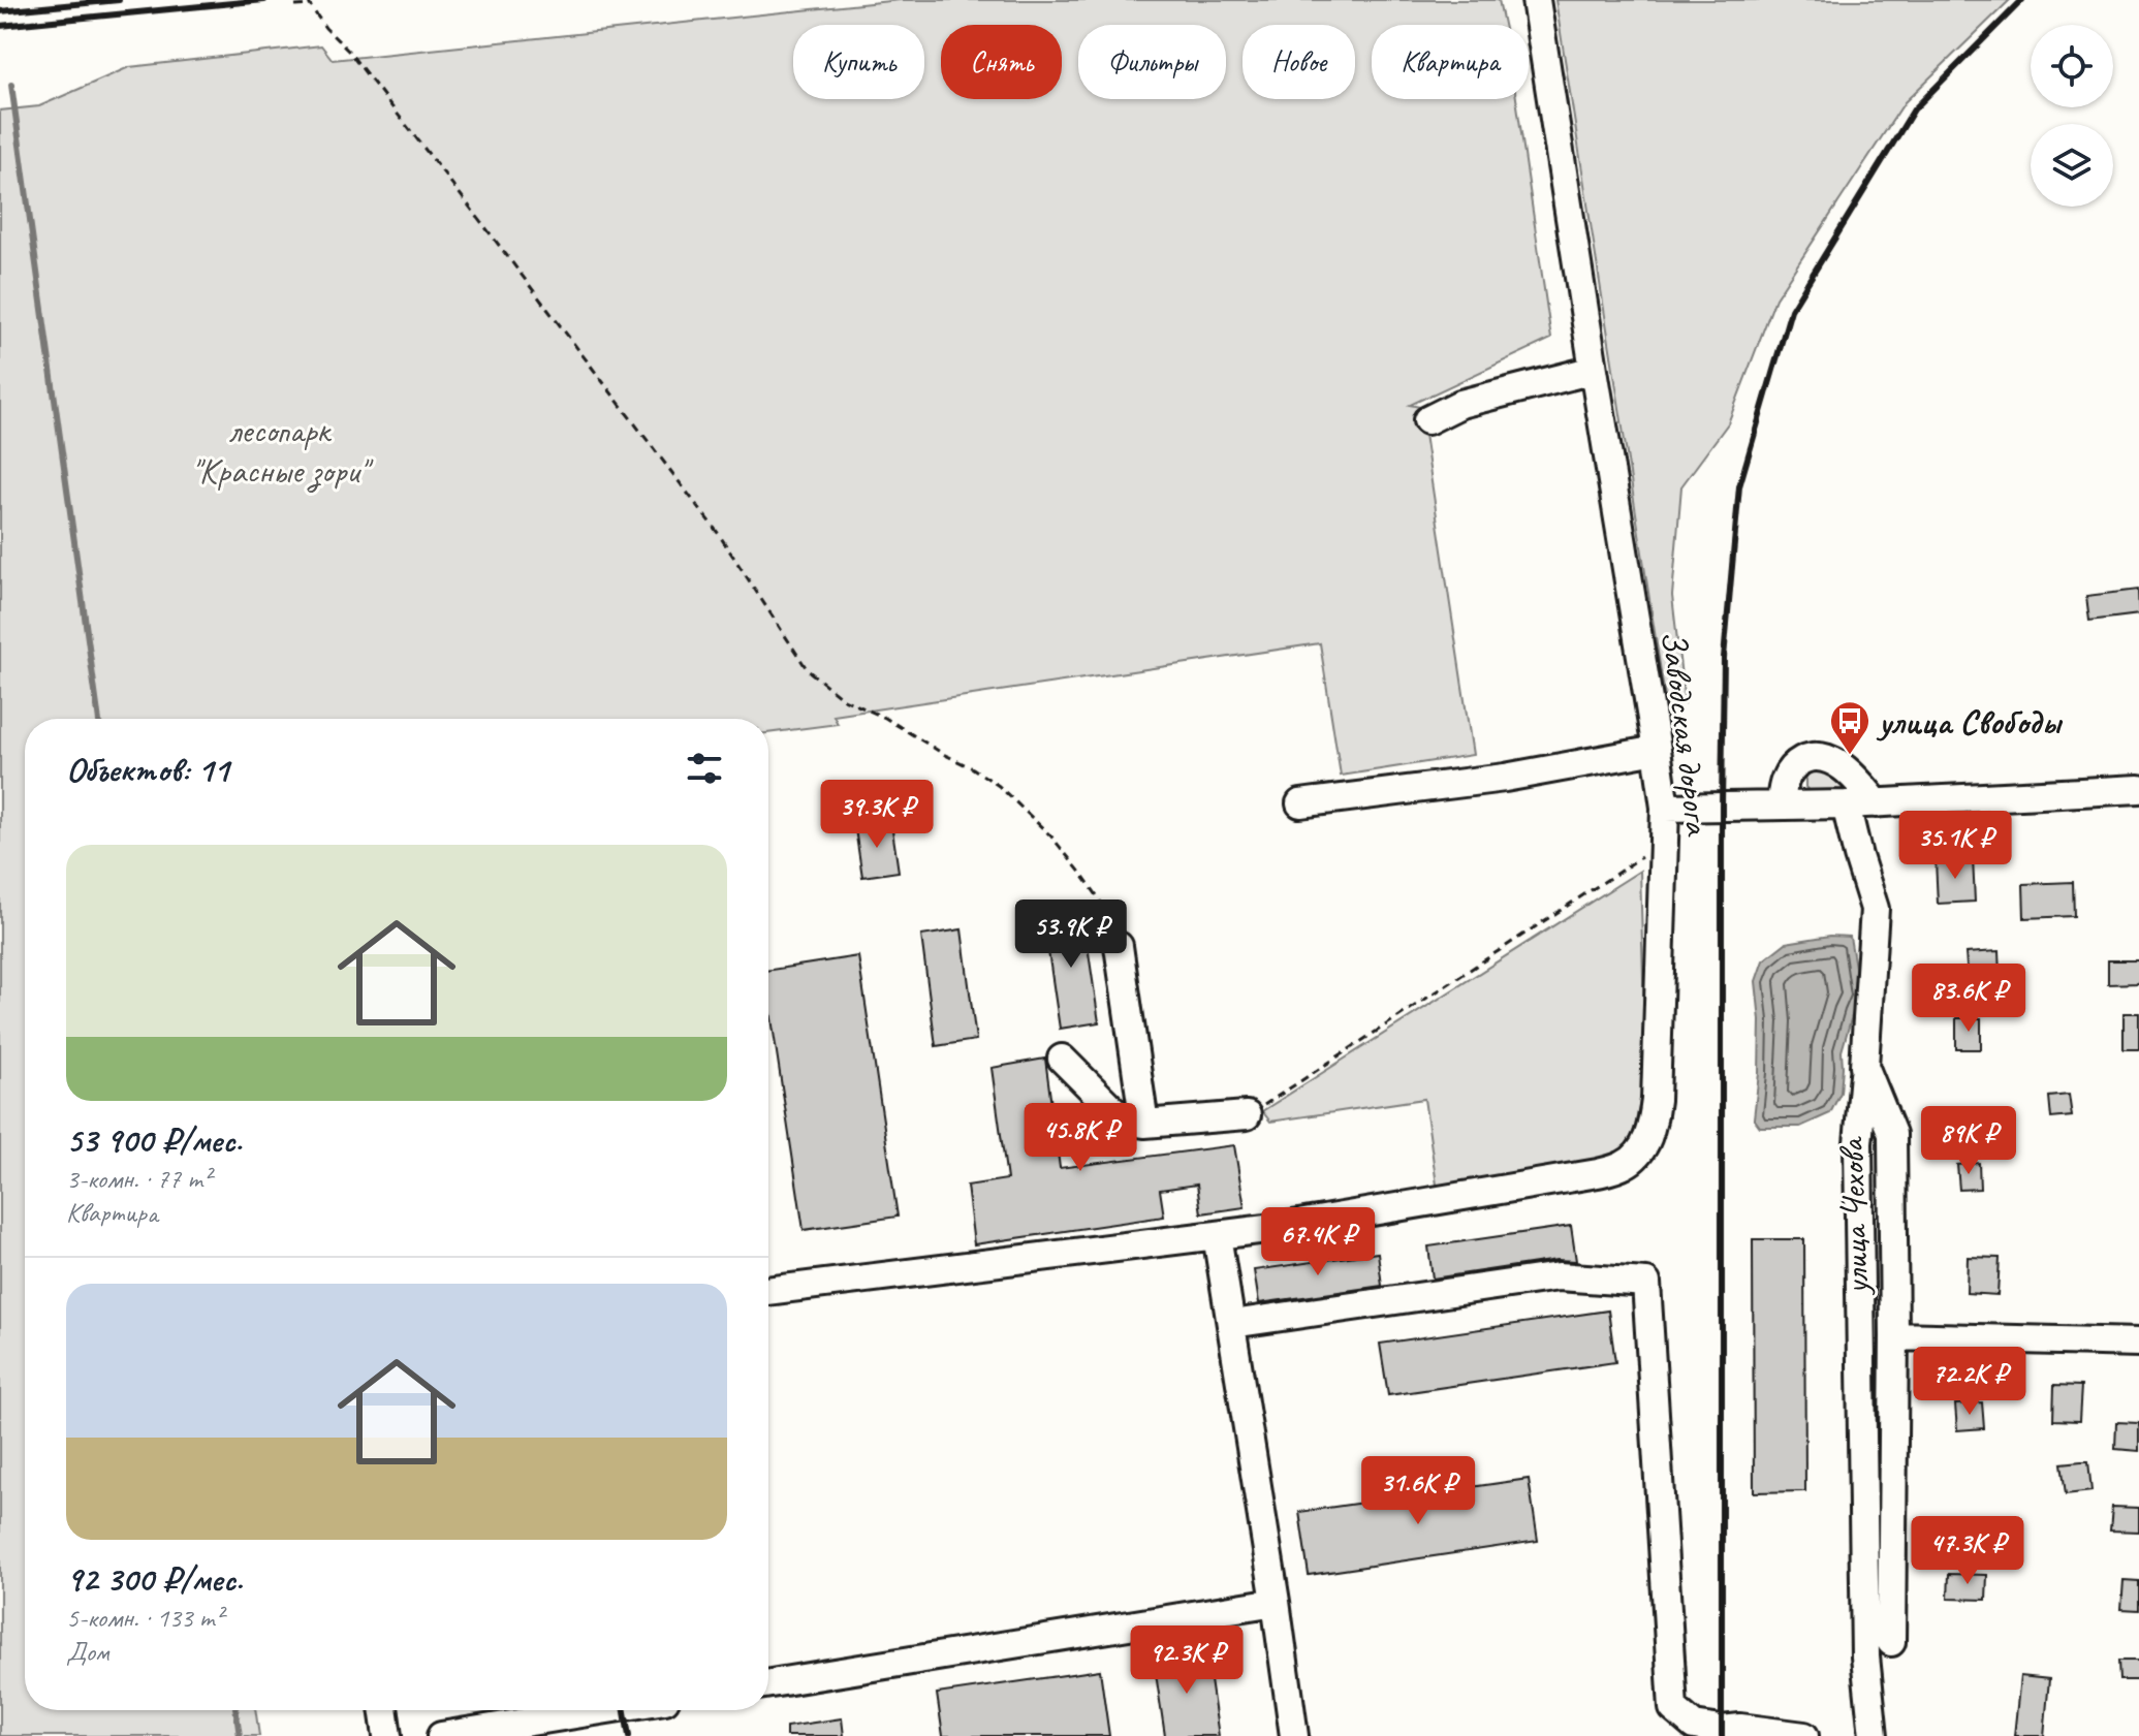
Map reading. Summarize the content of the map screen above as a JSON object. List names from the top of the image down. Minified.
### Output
{"streets":{"street":["Заводская дорога","улица Чехова"]},"parks":["лесопарк \"Красные зори\""],"places":{"bus stop":["улица Свободы"]},"page":{"chip":["Купить","Снять","Фильтры","Новое","Квартира"],"heading":"Объектов: 11","price":["39.3K ₽","35.1K ₽","53.9K ₽","83.6K ₽","45.8K ₽","89K ₽","67.4K ₽","72.2K ₽","31.6K ₽","47.3K ₽","92.3K ₽"],"list":[{"name":"53 900 ₽/мес.","note":"3-комн. · 77 m² · Квартира"},{"name":"92 300 ₽/мес.","note":"5-комн. · 133 m² · Дом"}]}}
